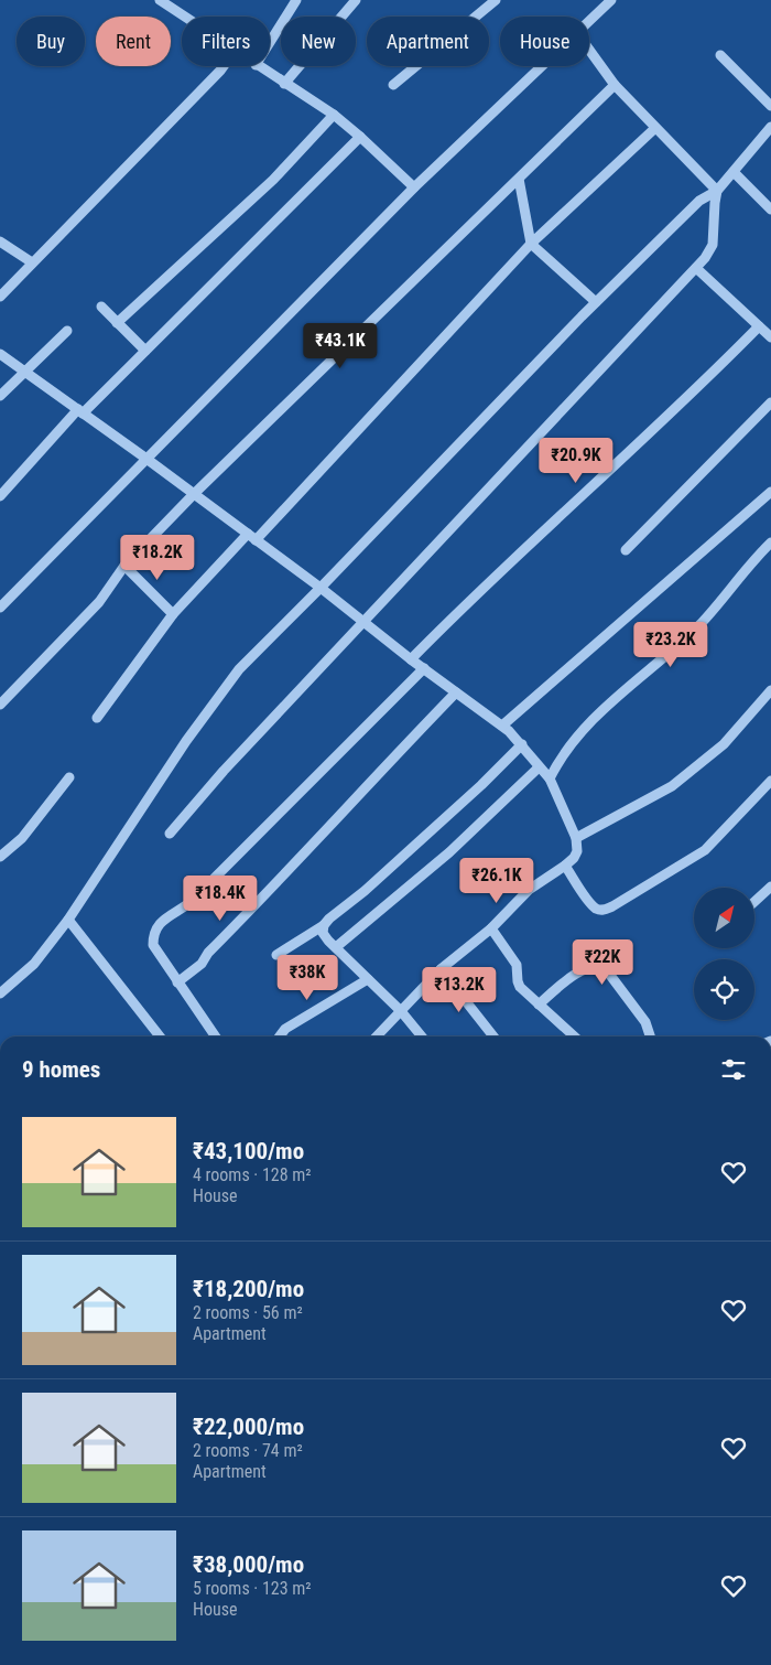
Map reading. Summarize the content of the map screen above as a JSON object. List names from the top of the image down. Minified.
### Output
{"north":"top right","page":{"chip":["Buy","Rent","Filters","New","Apartment","House"],"price":["₹43.1K","₹20.9K","₹18.2K","₹23.2K","₹26.1K","₹18.4K","₹22K","₹38K","₹13.2K"],"heading":"9 homes","list":[{"name":"₹43,100/mo","note":"4 rooms · 128 m² · House"},{"name":"₹18,200/mo","note":"2 rooms · 56 m² · Apartment"},{"name":"₹22,000/mo","note":"2 rooms · 74 m² · Apartment"},{"name":"₹38,000/mo","note":"5 rooms · 123 m² · House"}]}}
